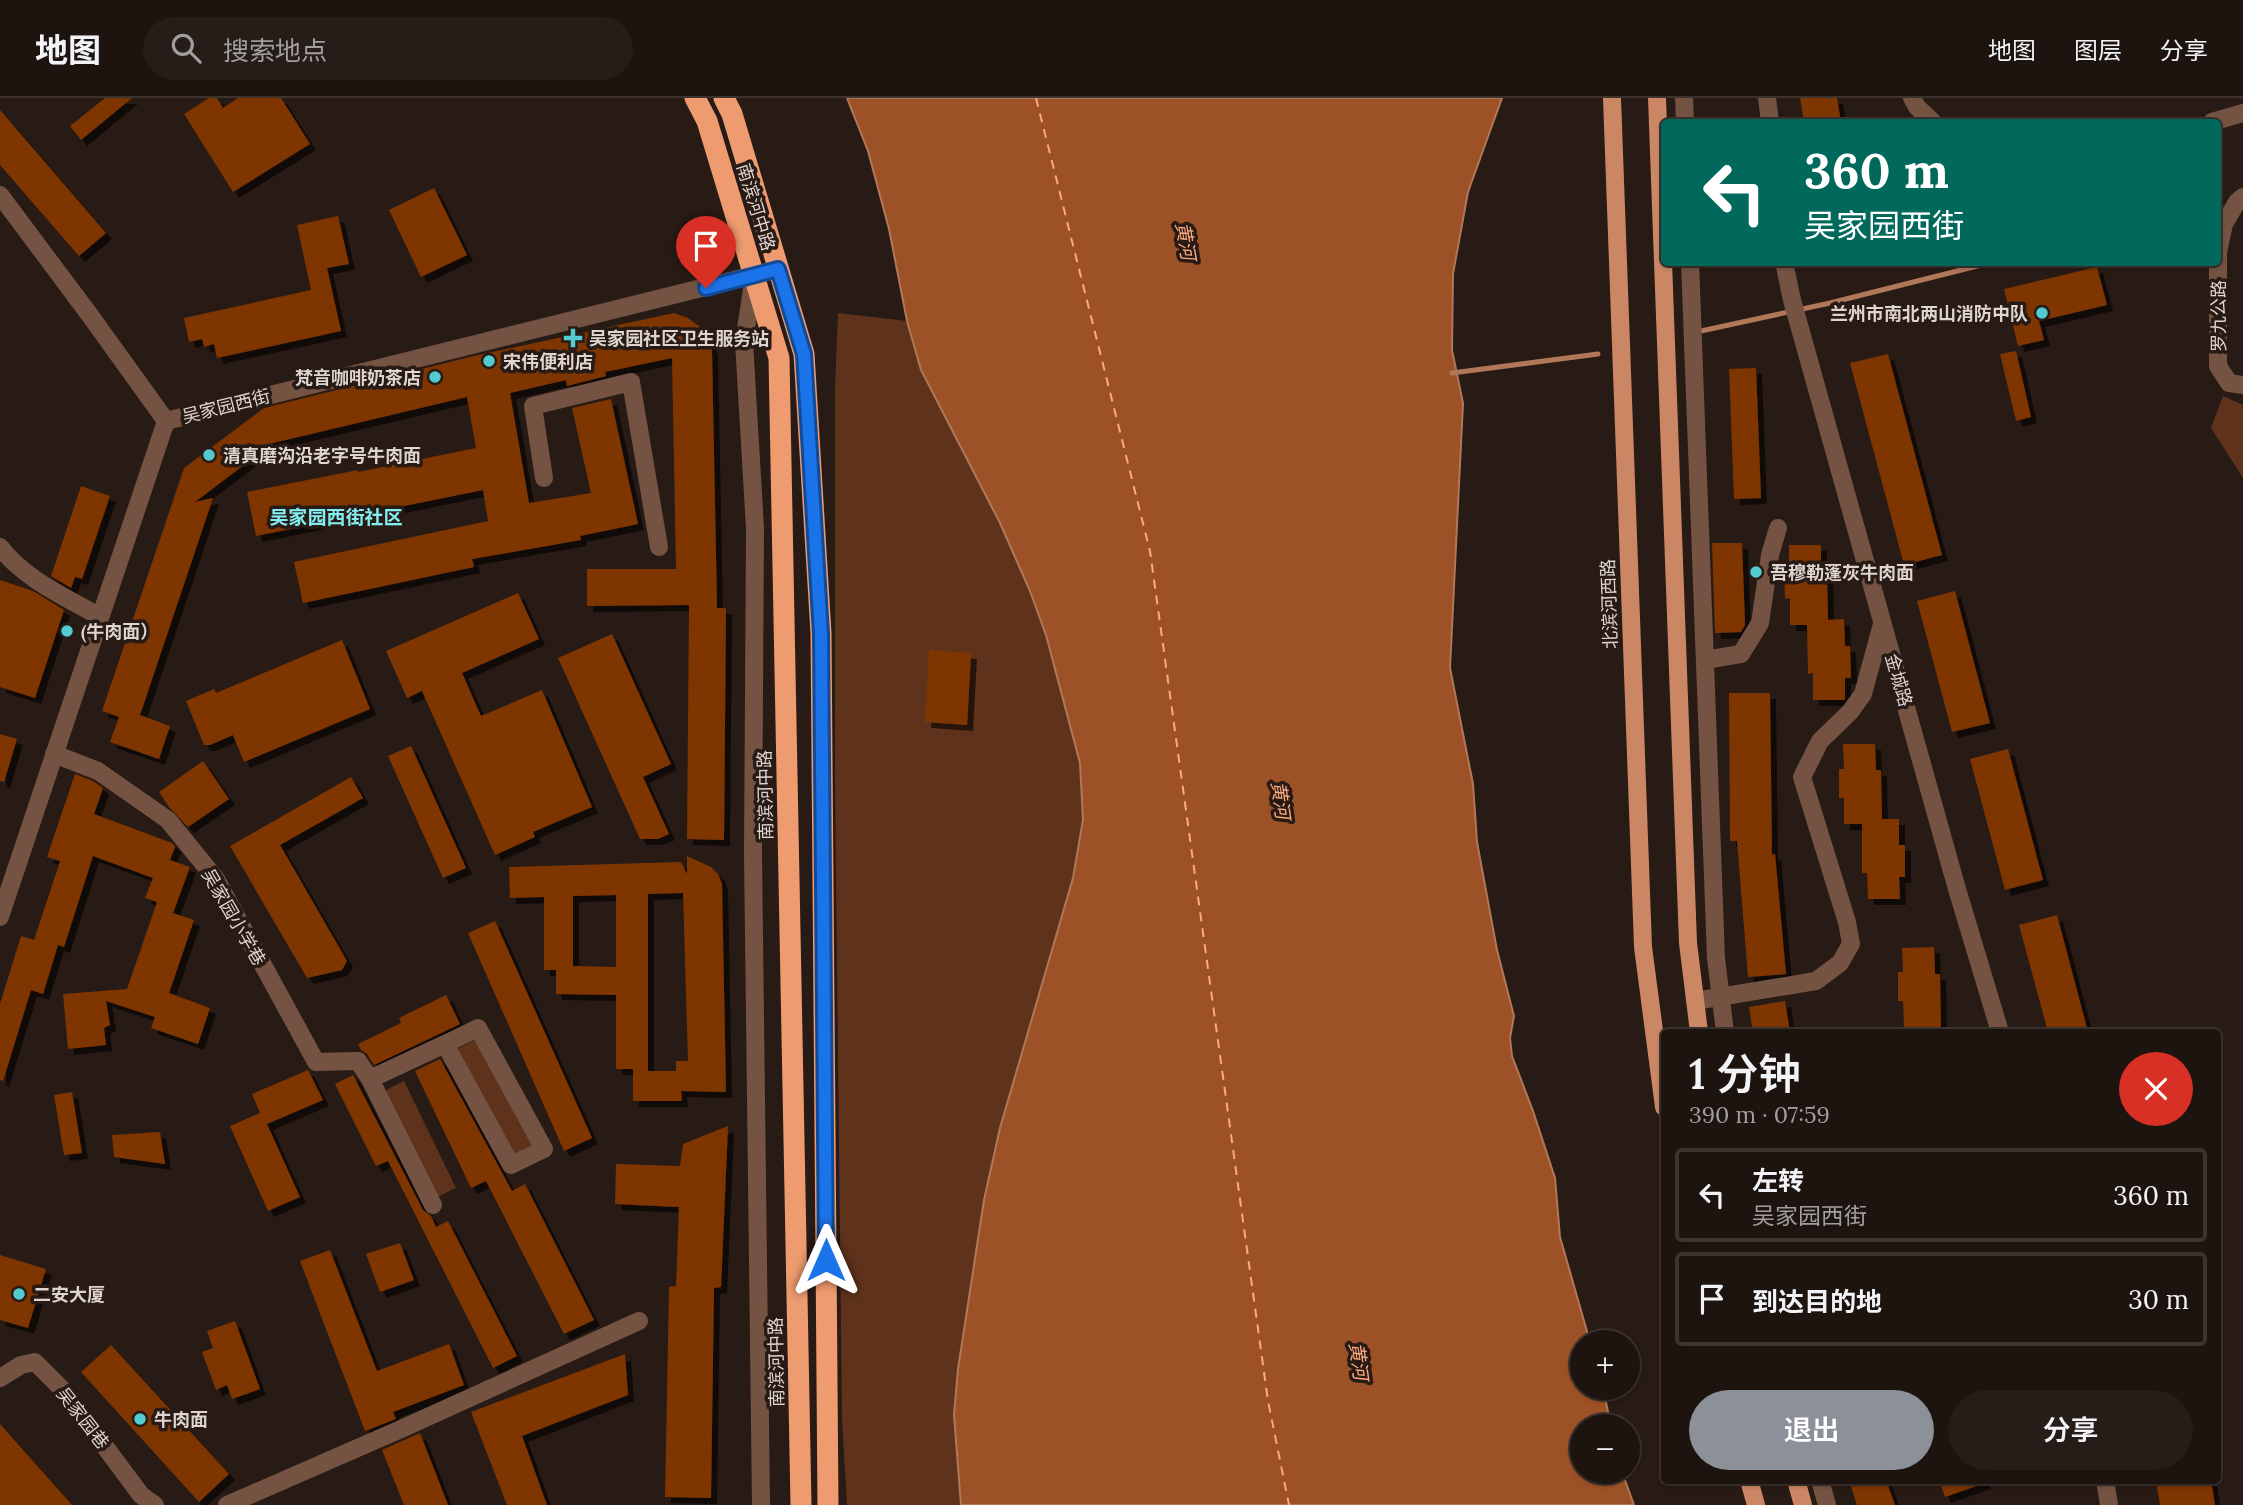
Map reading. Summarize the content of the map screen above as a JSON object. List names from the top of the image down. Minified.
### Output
{"streets":{"highway":["南滨河中路"],"main road":["北滨河西路"],"street":["罗九公路","吴家园西街","金城路","吴家园小学巷","吴家园巷"]},"crossings":[["南滨河中路","吴家园西街"],["吴家园西街","吴家园小学巷"]],"districts":["吴家园西街社区"],"water":["黄河"],"places":{"other":["兰州市南北两山消防中队","宋伟便利店","梵音咖啡奶茶店","清真磨沟沿老字号牛肉面","吾穆勒蓬灰牛肉面","(牛肉面）","二安大厦","牛肉面"],"health":["吴家园社区卫生服务站"]},"page":{"header":"地图","search":"搜索地点","nav":["地图","图层","分享"],"turn":["360 m","吴家园西街"],"heading":["1 分钟","390 m · 07:59"],"list":[{"name":"左转","note":"吴家园西街","value":"360 m"},{"name":"到达目的地","value":"30 m"}],"map_buttons":["+","−"],"buttons":["退出","分享"]}}
